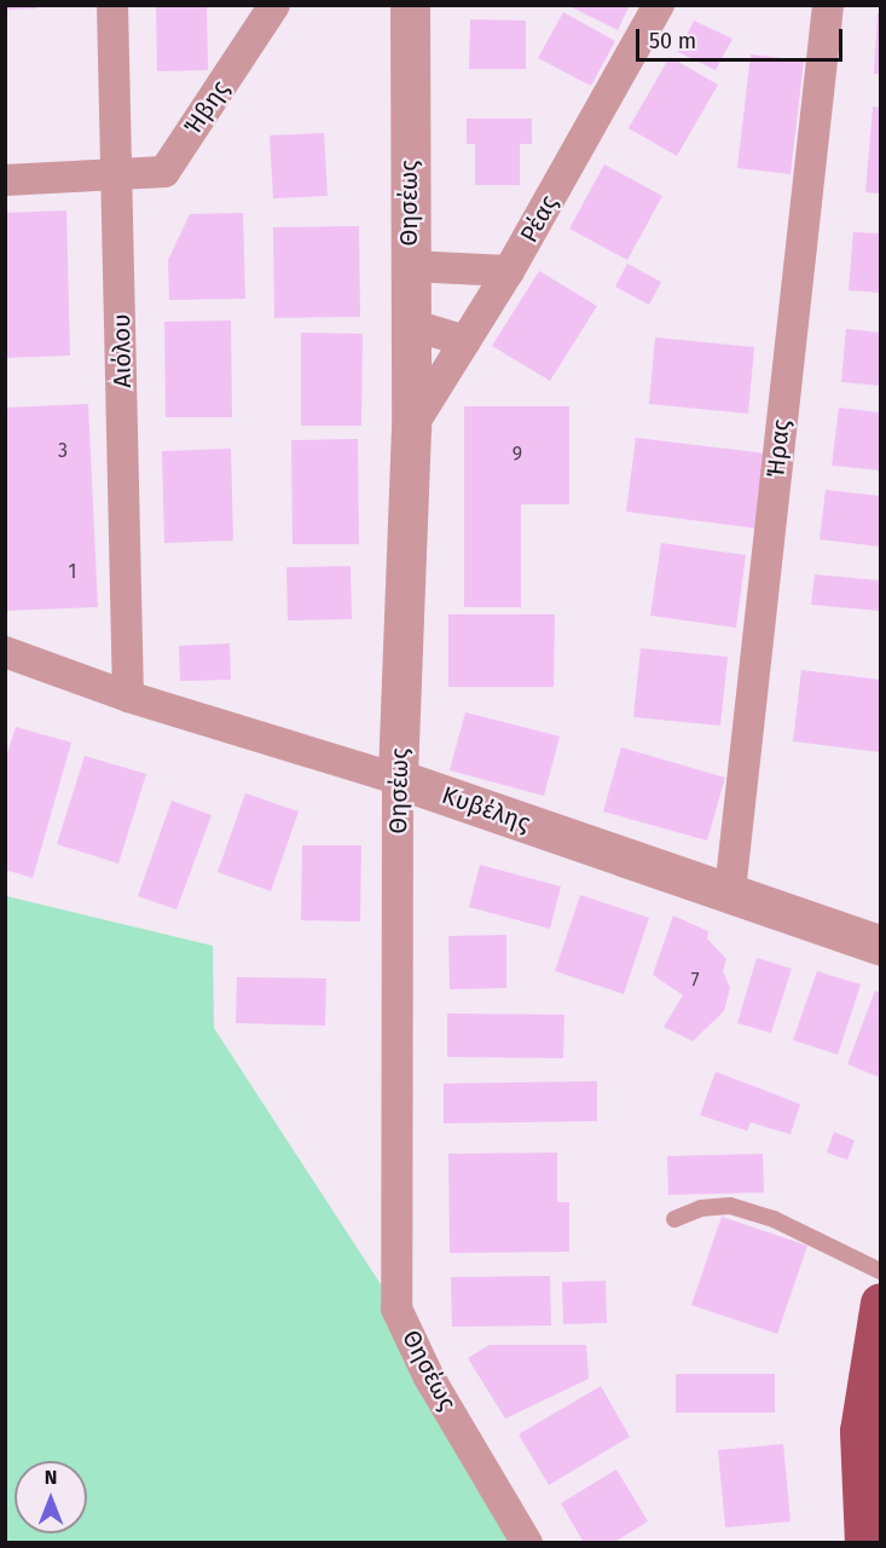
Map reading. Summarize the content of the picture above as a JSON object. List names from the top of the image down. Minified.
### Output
{"streets":{"street":["Ήβης","Θησέως","Ρέας","Αιόλου","Ήρας","Κυβέλης"]},"crossings":[["Ήβης","Αιόλου"],["Θησέως","Ρέας"],["Θησέως","Κυβέλης"],["Αιόλου","Κυβέλης"],["Ήρας","Κυβέλης"]],"house_numbers":["3","9","1","7"],"scale_bar":"50 m","north":"top"}
